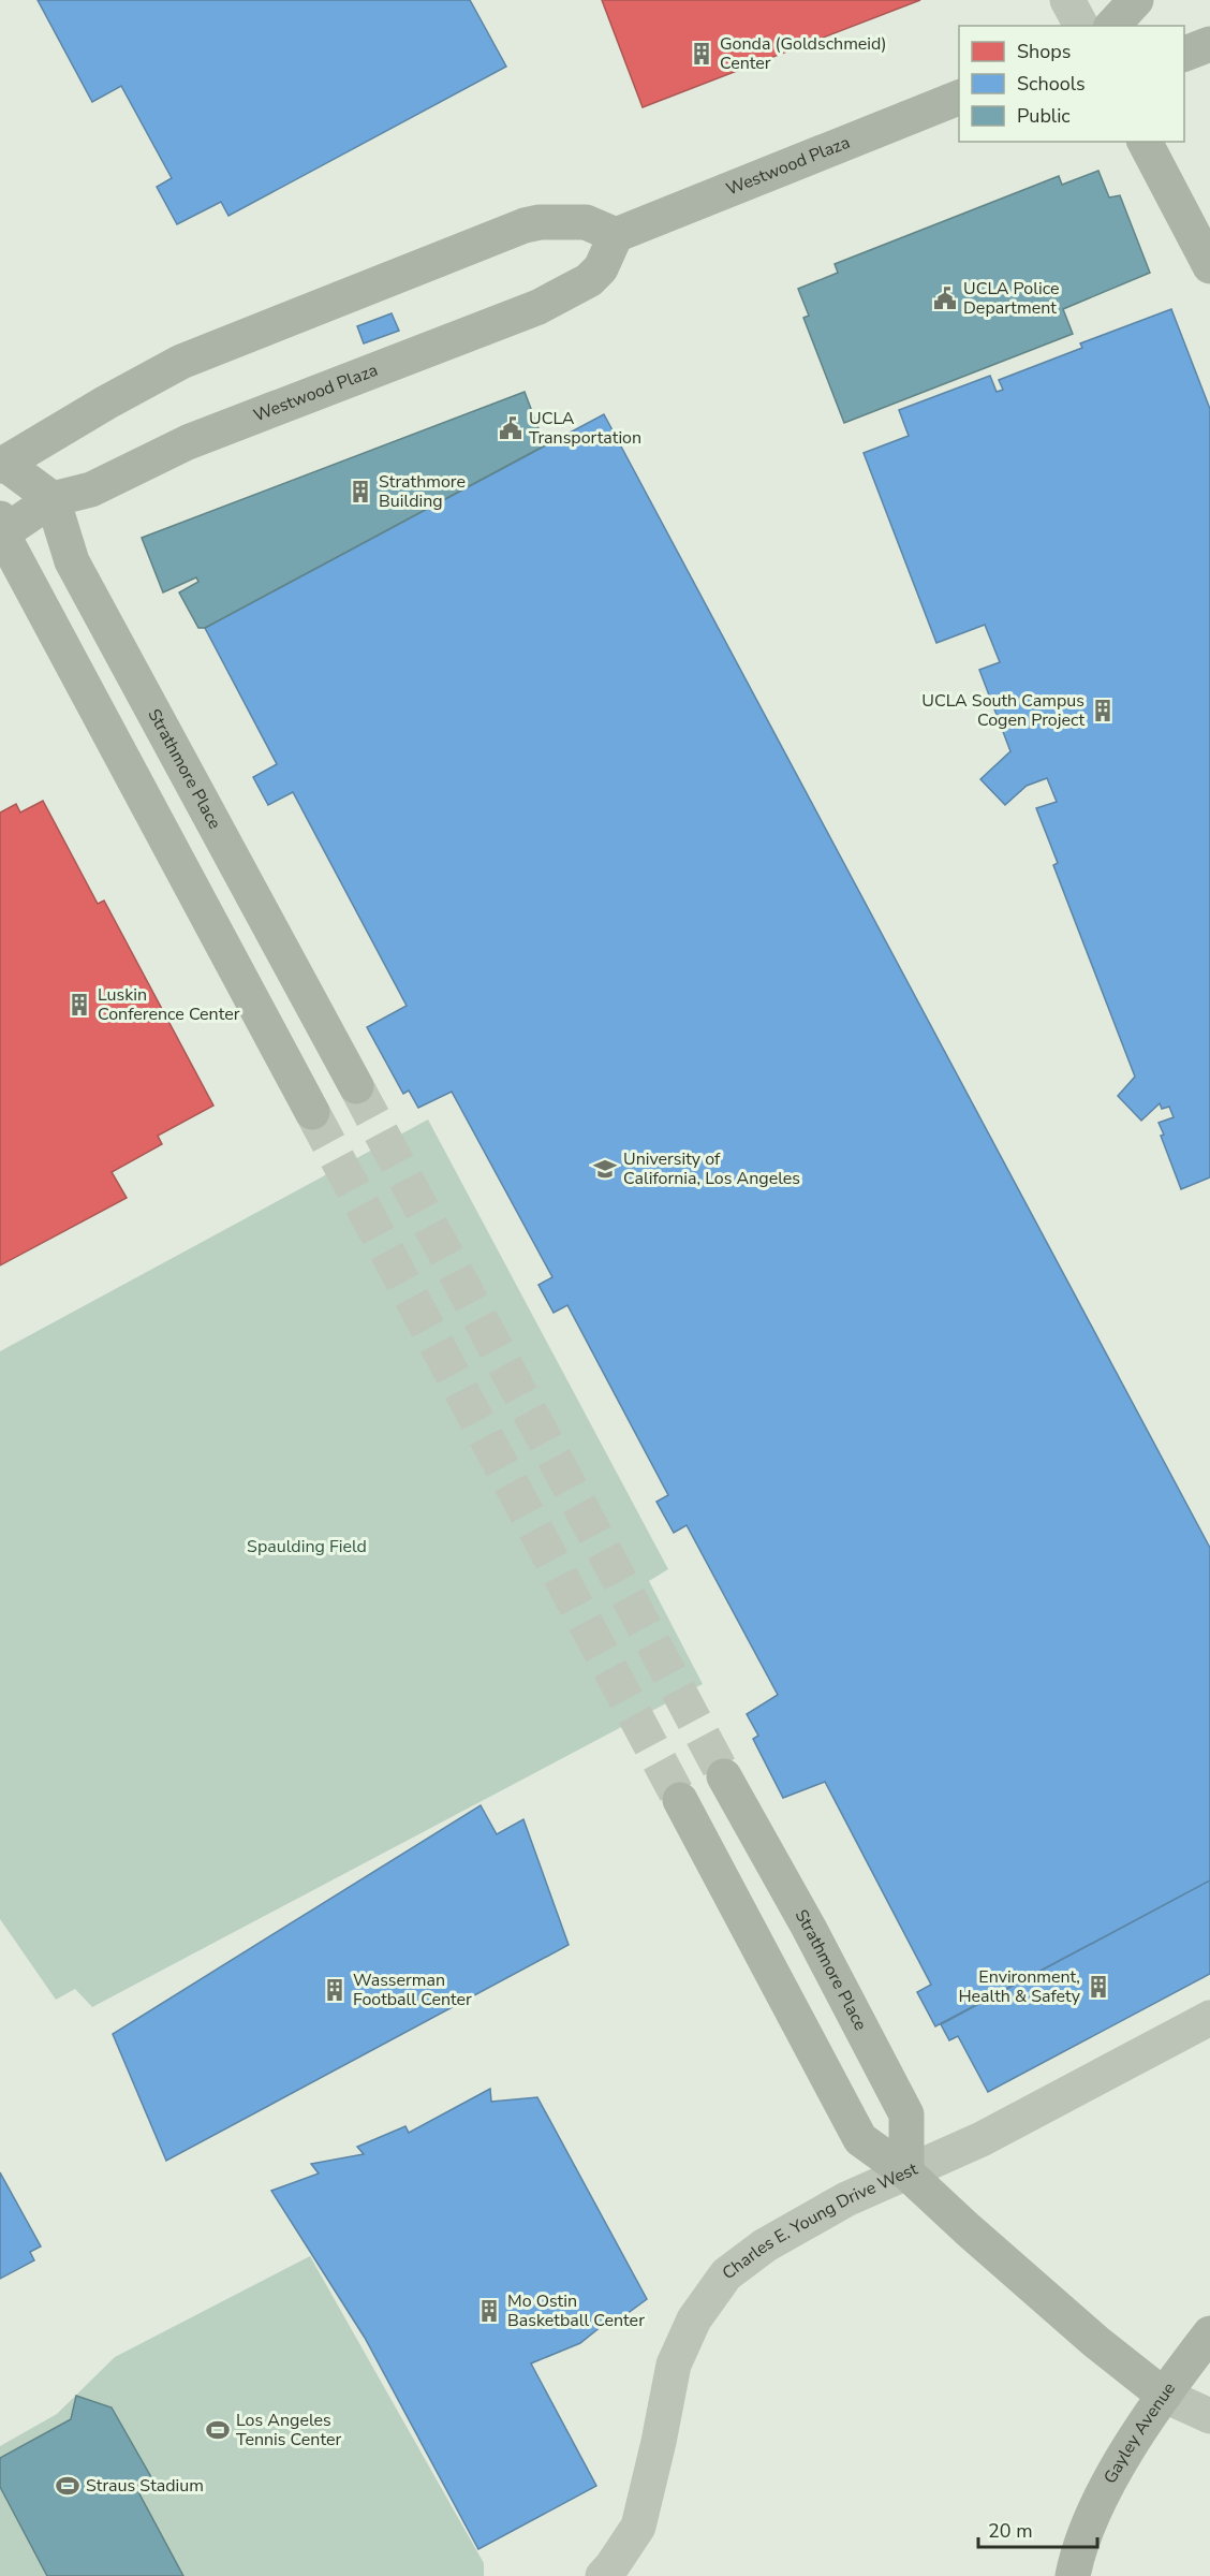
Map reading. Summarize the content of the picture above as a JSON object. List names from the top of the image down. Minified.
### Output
{"streets":{"street":["Westwood Plaza","Strathmore Place","Charles E. Young Drive West","Gayley Avenue"]},"crossings":[["Westwood Plaza","Strathmore Place"],["Strathmore Place","Charles E. Young Drive West"]],"parks":["Spaulding Field"],"places":{"building":["Gonda (Goldschmeid) Center","Strathmore Building","UCLA South Campus Cogen Project","Luskin Conference Center","Environment, Health & Safety","Wasserman Football Center","Mo Ostin Basketball Center"],"public building":["UCLA Police Department","UCLA Transportation"],"school or university":["University of California, Los Angeles"],"sports":["Los Angeles Tennis Center","Straus Stadium"]},"legend":["Shops","Schools","Public"],"scale_bar":"20 m"}
